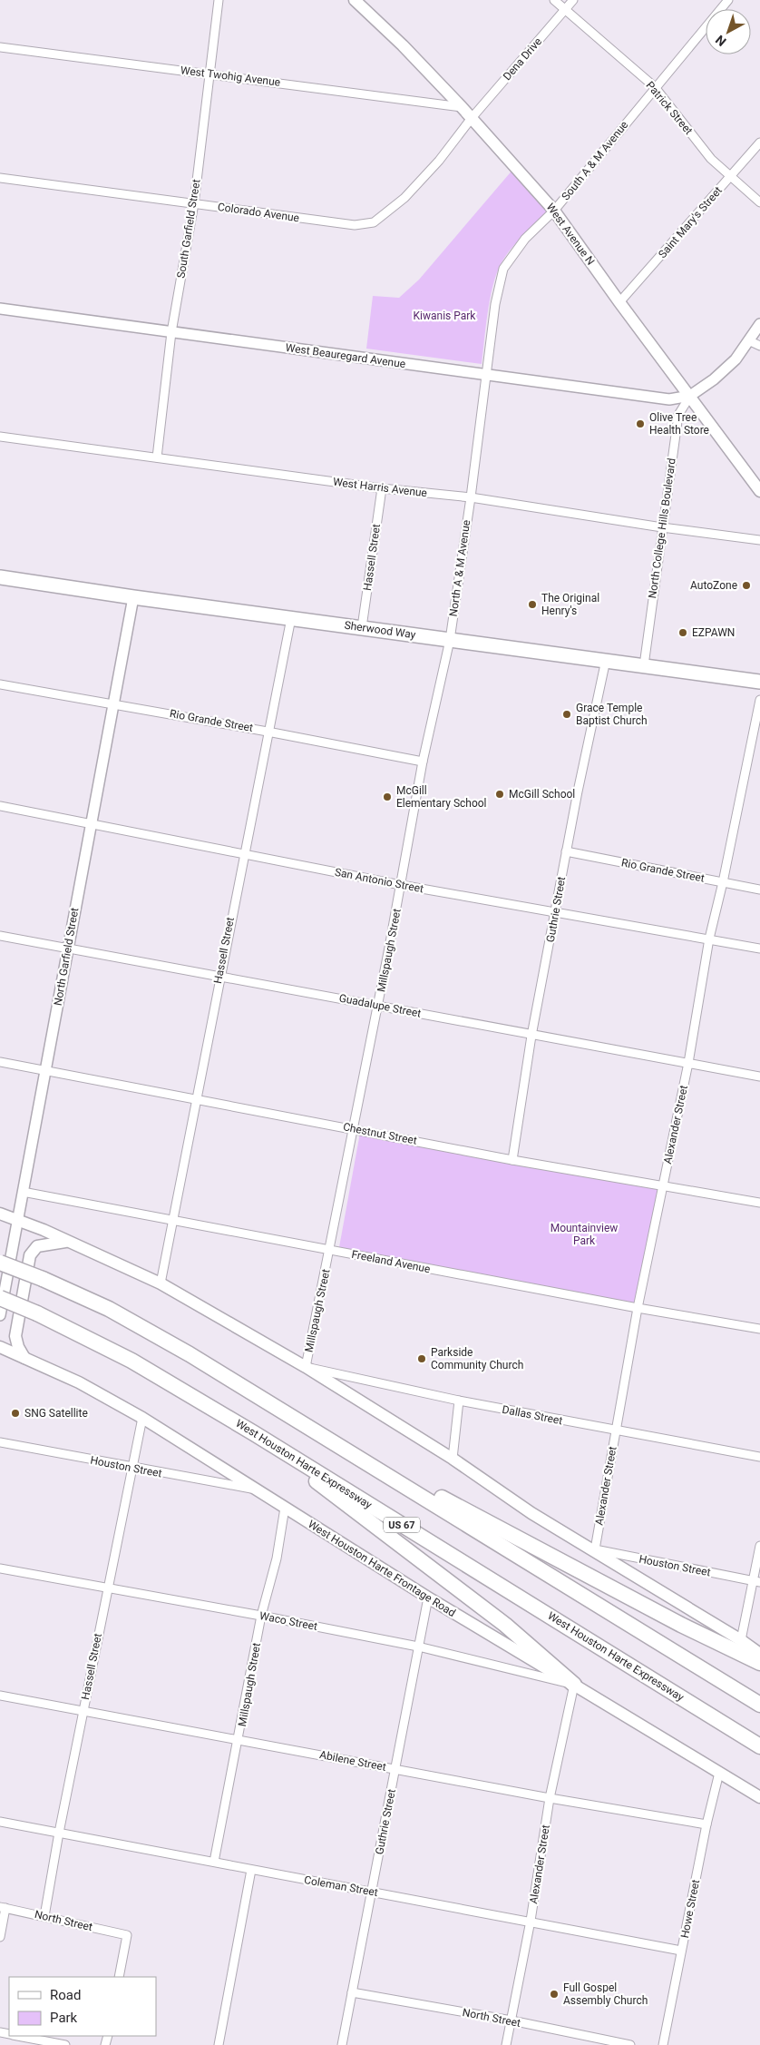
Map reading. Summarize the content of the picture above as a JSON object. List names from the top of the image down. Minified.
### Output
{"streets":{"highway":["West Houston Harte Expressway","US 67"],"main road":["West Avenue N","Sherwood Way","West Houston Harte Frontage Road"],"street":["Dena Drive","West Twohig Avenue","Patrick Street","South A & M Avenue","Colorado Avenue","Saint Mary's Street","South Garfield Street","West Beauregard Avenue","West Harris Avenue","North College Hills Boulevard","Hassell Street","North A & M Avenue","Rio Grande Street","San Antonio Street","Guthrie Street","Millspaugh Street","North Garfield Street","Guadalupe Street","Alexander Street","Chestnut Street","Freeland Avenue","Dallas Street","Houston Street","Waco Street","Abilene Street","Coleman Street","Howe Street","North Street"]},"crossings":[["Dena Drive","Patrick Street"],["Dena Drive","Colorado Avenue"],["Dena Drive","West Avenue N"],["West Twohig Avenue","South Garfield Street"],["West Twohig Avenue","West Avenue N"],["Patrick Street","South A & M Avenue"],["Patrick Street","Saint Mary's Street"],["South A & M Avenue","West Avenue N"],["South A & M Avenue","West Beauregard Avenue"],["South A & M Avenue","West Harris Avenue"],["South A & M Avenue","North A & M Avenue"],["Colorado Avenue","South Garfield Street"],["Colorado Avenue","West Avenue N"],["Saint Mary's Street","West Avenue N"],["South Garfield Street","West Beauregard Avenue"],["South Garfield Street","West Harris Avenue"],["West Avenue N","West Beauregard Avenue"],["West Avenue N","North College Hills Boulevard"],["West Beauregard Avenue","North College Hills Boulevard"],["West Harris Avenue","North College Hills Boulevard"],["West Harris Avenue","Hassell Street"],["West Harris Avenue","North A & M Avenue"],["North College Hills Boulevard","Sherwood Way"],["Hassell Street","Sherwood Way"],["Hassell Street","Rio Grande Street"],["Hassell Street","San Antonio Street"],["Hassell Street","Guadalupe Street"],["Hassell Street","Chestnut Street"],["Hassell Street","Freeland Avenue"],["Hassell Street","Houston Street"],["Hassell Street","West Houston Harte Frontage Road"],["Hassell Street","Waco Street"],["Hassell Street","Abilene Street"],["Hassell Street","Coleman Street"],["Hassell Street","North Street"],["North A & M Avenue","Sherwood Way"],["North A & M Avenue","Millspaugh Street"],["Sherwood Way","Guthrie Street"],["Sherwood Way","Millspaugh Street"],["Sherwood Way","North Garfield Street"],["Rio Grande Street","Guthrie Street"],["Rio Grande Street","Millspaugh Street"],["Rio Grande Street","North Garfield Street"],["Rio Grande Street","Alexander Street"],["San Antonio Street","Guthrie Street"],["San Antonio Street","Millspaugh Street"],["San Antonio Street","North Garfield Street"],["San Antonio Street","Alexander Street"],["Guthrie Street","Guadalupe Street"],["Guthrie Street","Chestnut Street"],["Guthrie Street","West Houston Harte Frontage Road"],["Guthrie Street","Waco Street"],["Guthrie Street","Abilene Street"],["Guthrie Street","Coleman Street"],["Guthrie Street","North Street"],["Millspaugh Street","Guadalupe Street"],["Millspaugh Street","Chestnut Street"],["Millspaugh Street","Freeland Avenue"],["Millspaugh Street","Dallas Street"],["Millspaugh Street","West Houston Harte Frontage Road"],["Millspaugh Street","Waco Street"],["Millspaugh Street","Abilene Street"],["Millspaugh Street","Coleman Street"],["North Garfield Street","Guadalupe Street"],["North Garfield Street","Chestnut Street"],["North Garfield Street","Freeland Avenue"],["Guadalupe Street","Alexander Street"],["Alexander Street","Chestnut Street"],["Alexander Street","Freeland Avenue"],["Alexander Street","Dallas Street"],["Alexander Street","Houston Street"],["Alexander Street","West Houston Harte Frontage Road"],["Alexander Street","Waco Street"],["Alexander Street","Abilene Street"],["Alexander Street","Coleman Street"],["Alexander Street","North Street"],["Houston Street","West Houston Harte Frontage Road"],["West Houston Harte Frontage Road","Waco Street"],["West Houston Harte Frontage Road","Howe Street"],["Abilene Street","Howe Street"],["Coleman Street","Howe Street"]],"parks":["Kiwanis Park","Mountainview Park"],"places":["Olive Tree Health Store","AutoZone","The Original Henry's","EZPAWN","Grace Temple Baptist Church","McGill School","McGill Elementary School","Parkside Community Church","SNG Satellite","Full Gospel Assembly Church"],"legend":["Road","Park"],"north":"bottom left"}
